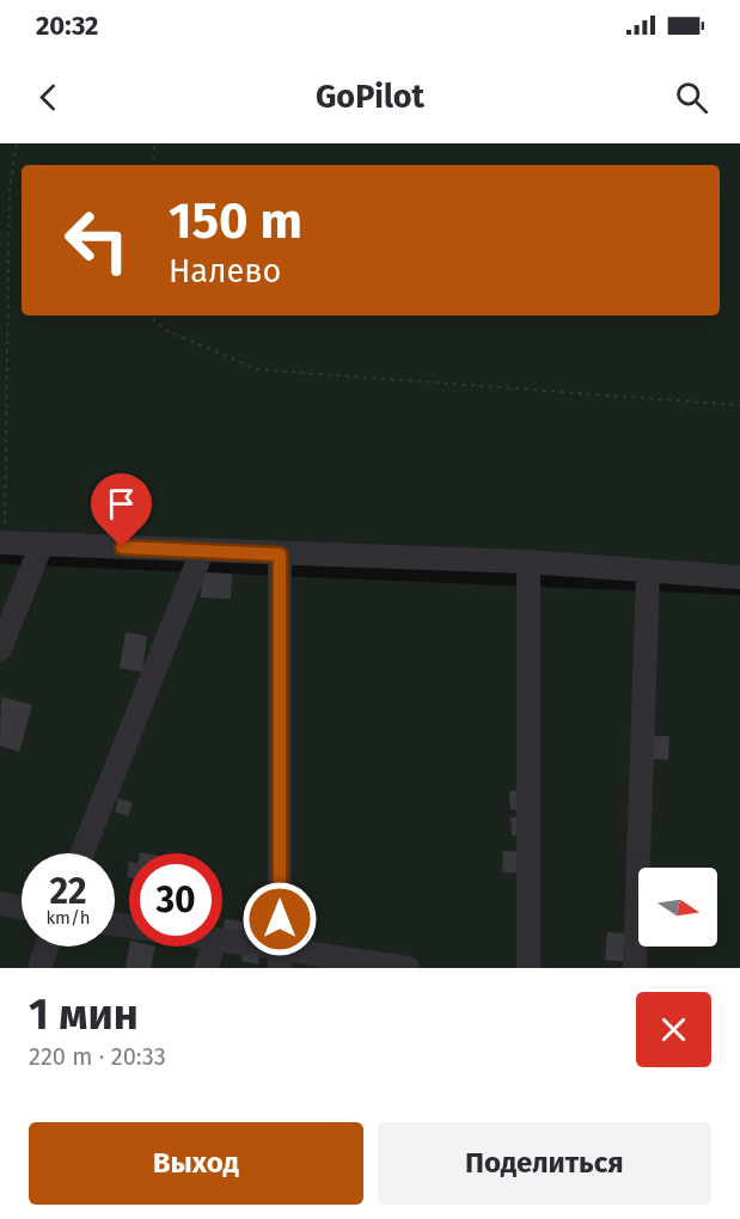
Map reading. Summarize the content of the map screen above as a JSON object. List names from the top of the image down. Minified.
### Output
{"north":"right","page":{"status":"20:32","header":"GoPilot","turn":["150 m","Налево"],"speed":"22 km/h","limit":"30","heading":["1 мин","220 m · 20:33"],"buttons":["Выход","Поделиться"]}}
